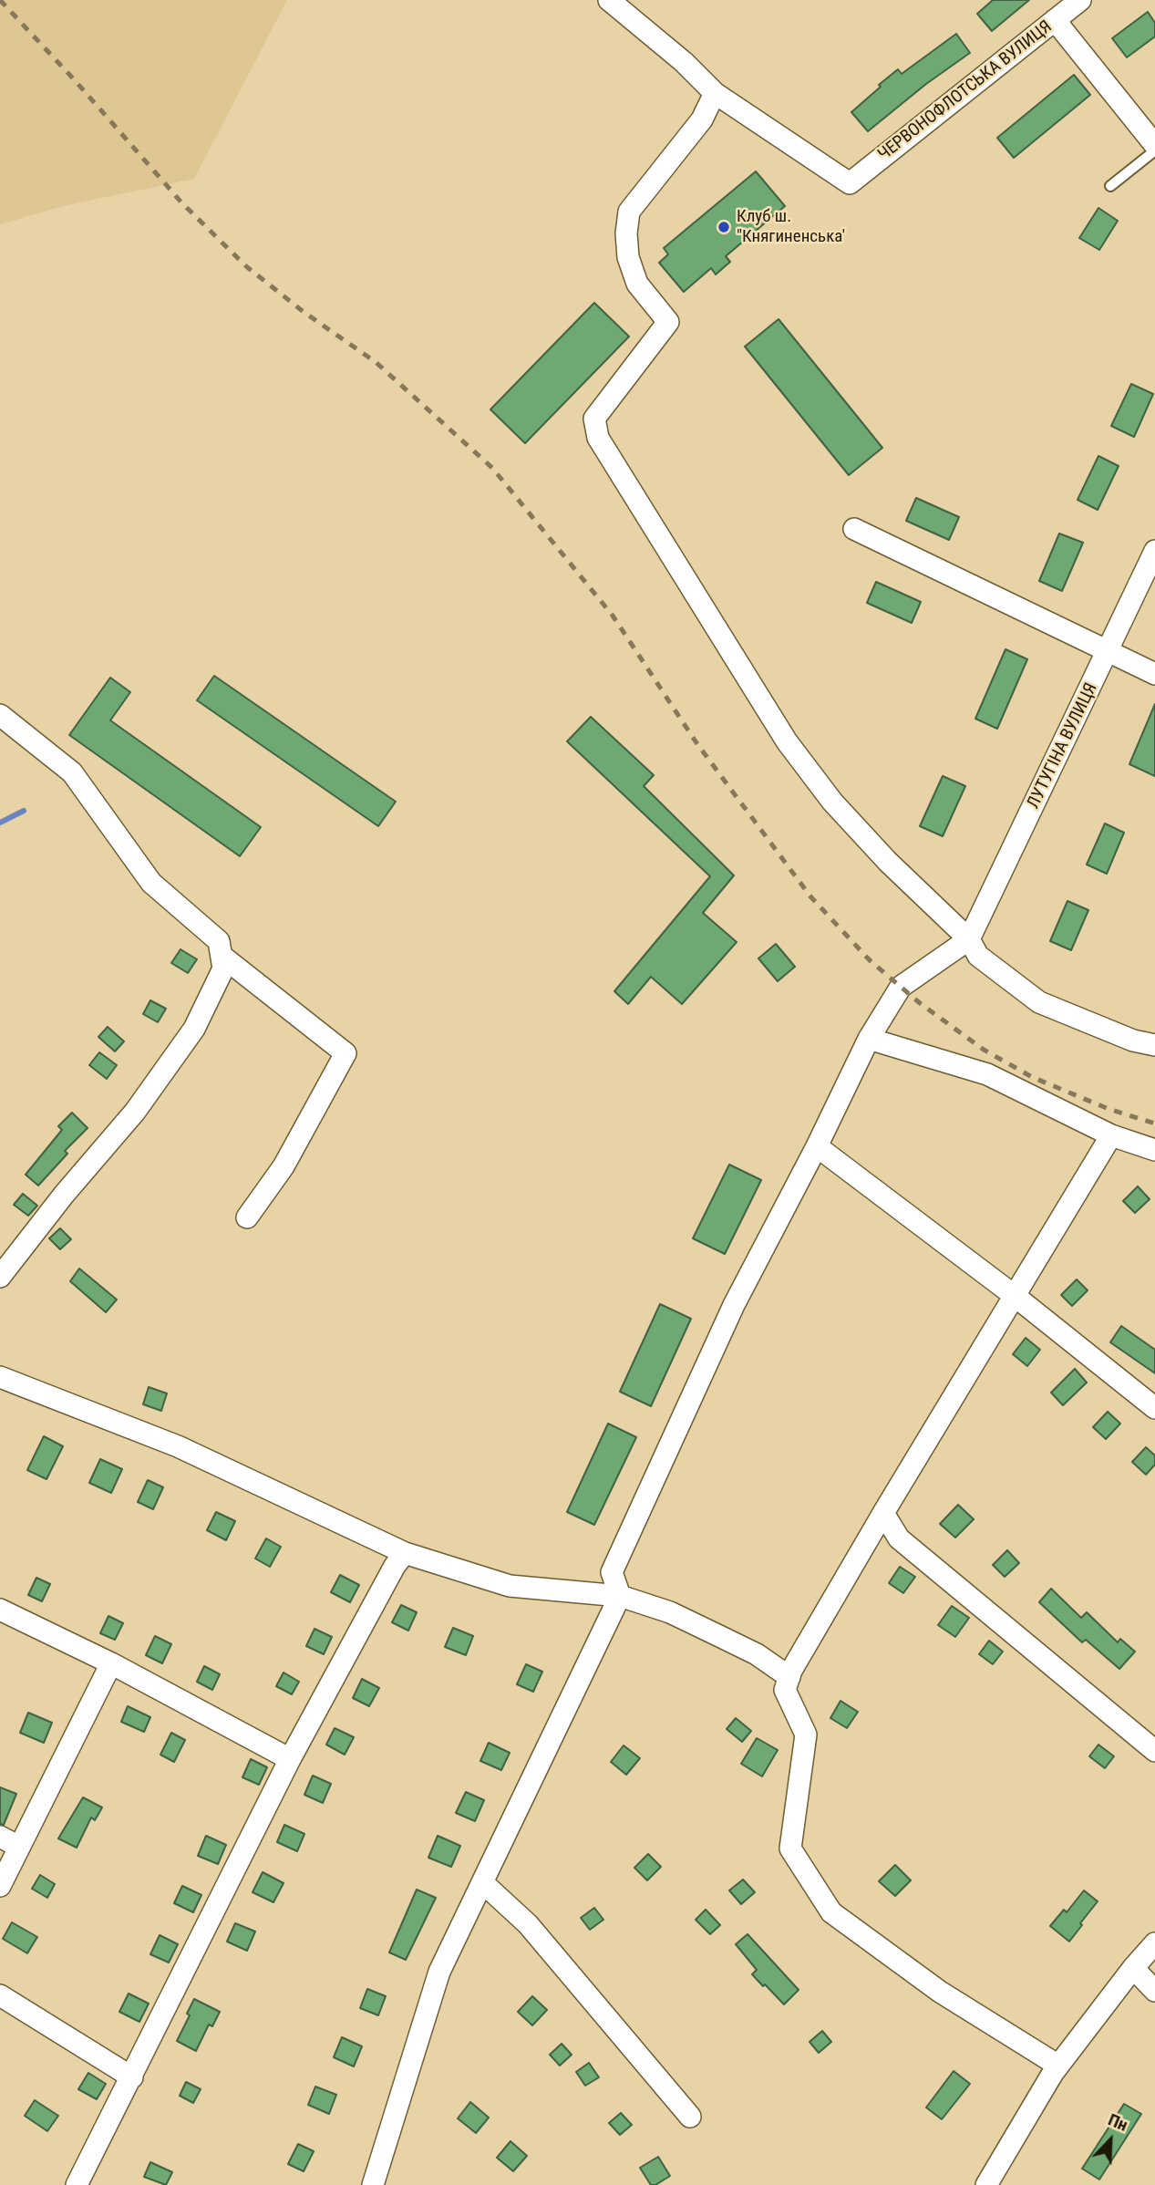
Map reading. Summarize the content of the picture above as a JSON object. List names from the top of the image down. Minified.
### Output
{"streets":{"street":["ЧЕРВОНОФЛОТСЬКА ВУЛИЦЯ","ЛУТУГІНА ВУЛИЦЯ"]},"places":["Клуб ш. \"Княгиненська'"],"north":"top right"}
